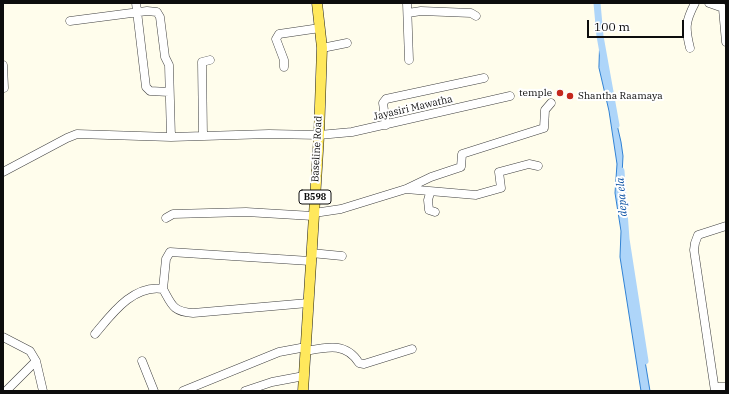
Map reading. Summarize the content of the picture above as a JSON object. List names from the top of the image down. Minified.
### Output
{"streets":{"main road":["Baseline Road","B598"],"street":["Jayasiri Mawatha"]},"crossings":[["Jayasiri Mawatha","Baseline Road"]],"water":["depa ela"],"places":["temple","Shantha Raamaya"],"scale_bar":"100 m"}
